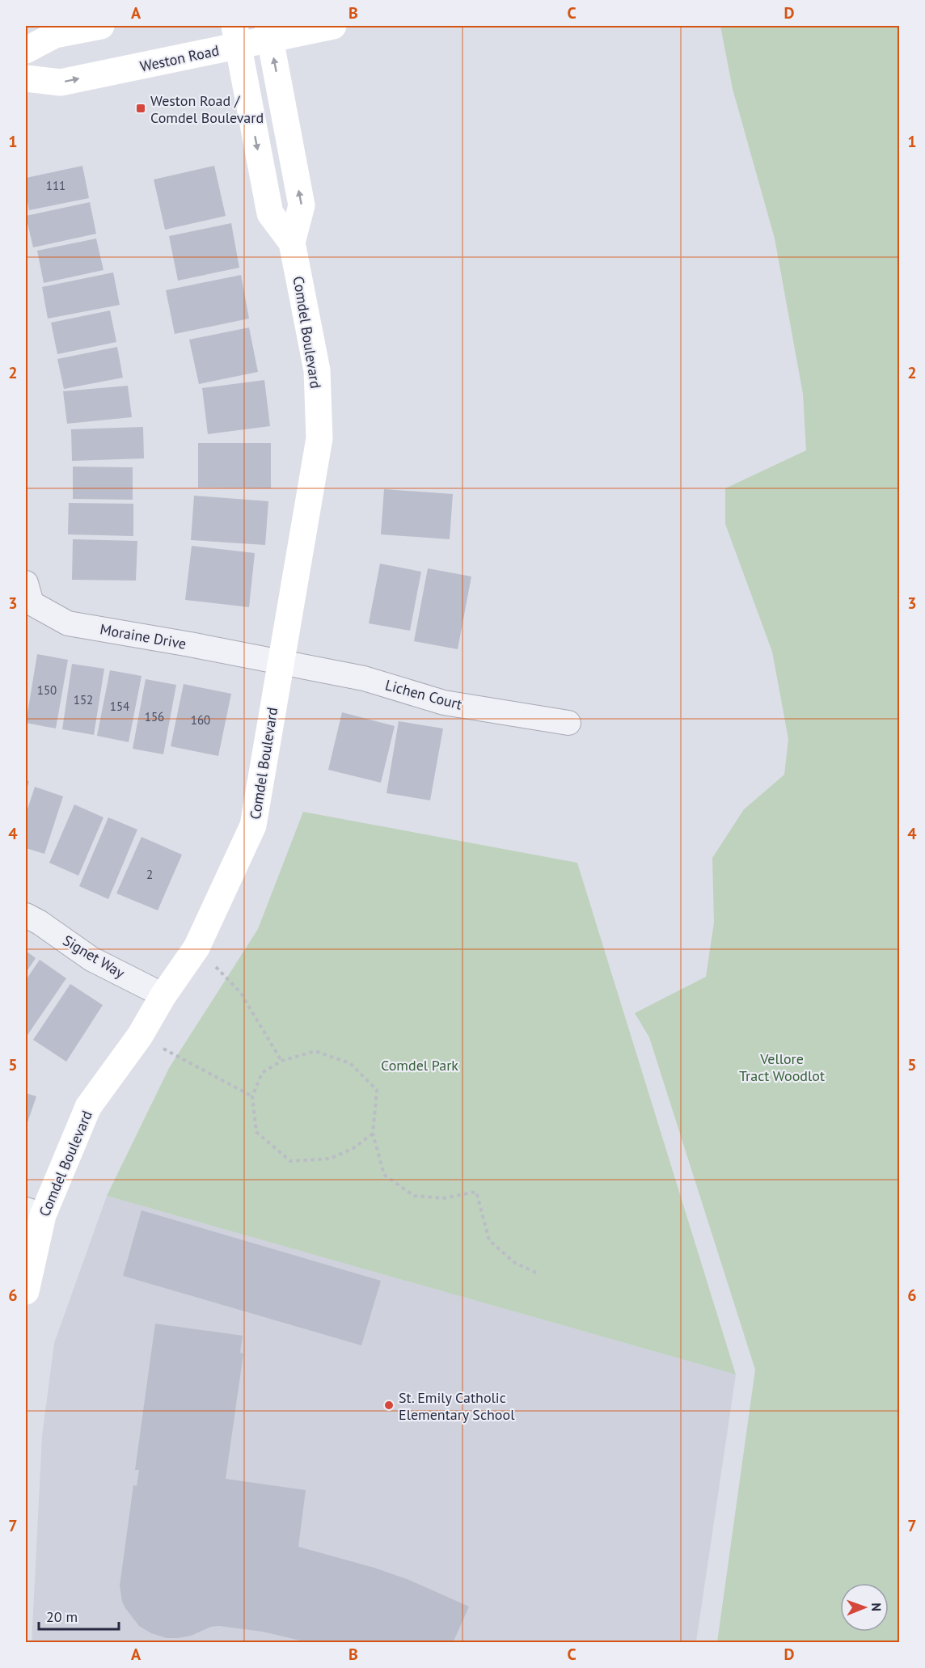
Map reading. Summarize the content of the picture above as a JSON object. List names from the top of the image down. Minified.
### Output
{"streets":{"street":["Weston Road","Comdel Boulevard","Moraine Drive","Lichen Court","Signet Way"]},"crossings":[["Weston Road","Comdel Boulevard"],["Comdel Boulevard","Moraine Drive"],["Comdel Boulevard","Lichen Court"],["Comdel Boulevard","Signet Way"],["Moraine Drive","Lichen Court"]],"parks":["Vellore Tract Woodlot","Comdel Park"],"places":{"transit":["Weston Road / Comdel Boulevard"],"other":["St. Emily Catholic Elementary School"]},"house_numbers":["111","150","152","154","156","160","2"],"scale_bar":"20 m","north":"right","grid":{"columns":["A","B","C","D"],"rows":["1","2","3","4","5","6","7"]}}
